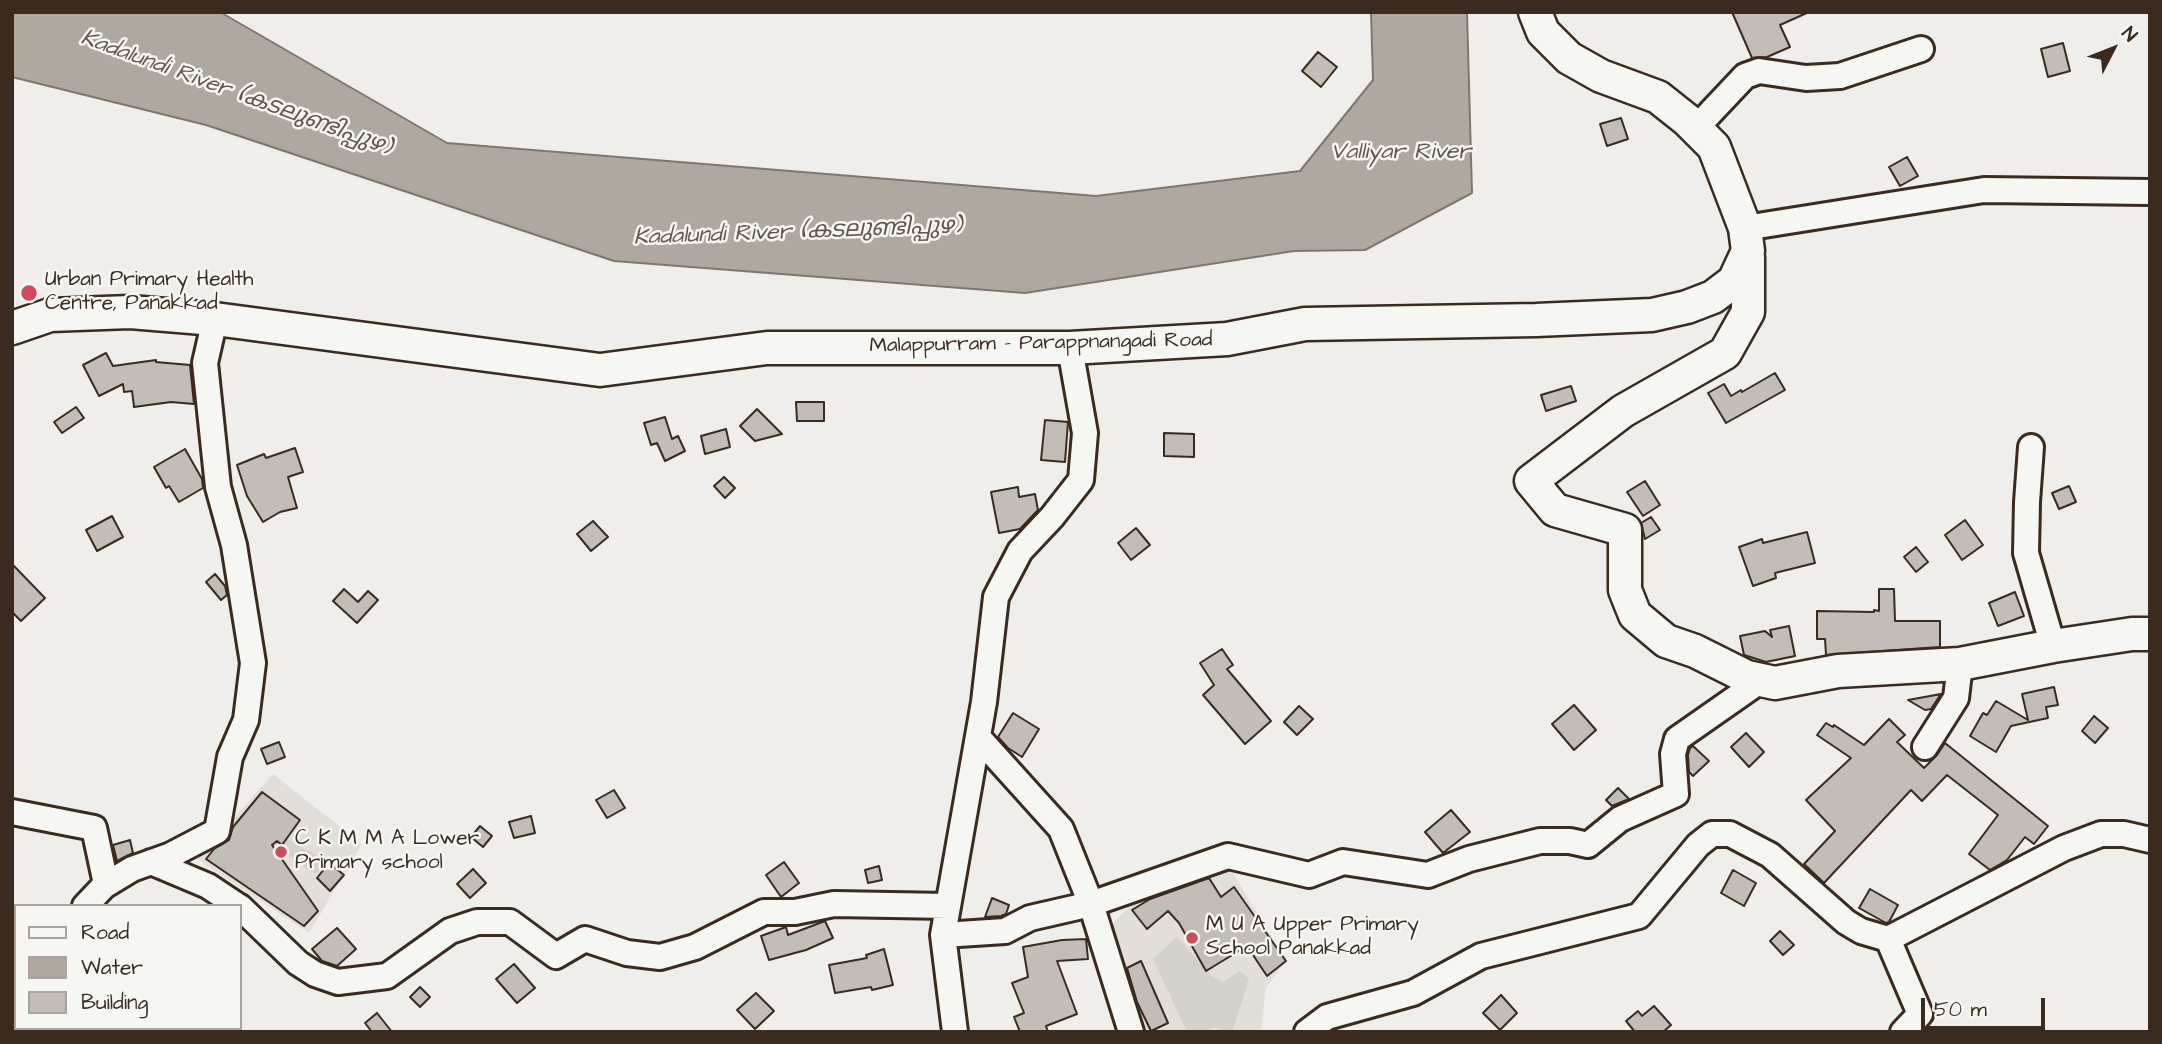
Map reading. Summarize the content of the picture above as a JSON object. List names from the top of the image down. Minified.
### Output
{"streets":{"main road":["Malappurram - Parappnangadi Road"]},"water":["Kadalundi River (കടലുണ്ടിപ്പുഴ)","Valliyar River"],"places":["Urban Primary Health Centre, Panakkad","C K M M A Lower Primary school","M U A Upper Primary School Panakkad"],"legend":["Road","Water","Building"],"scale_bar":"50 m","north":"top right"}
